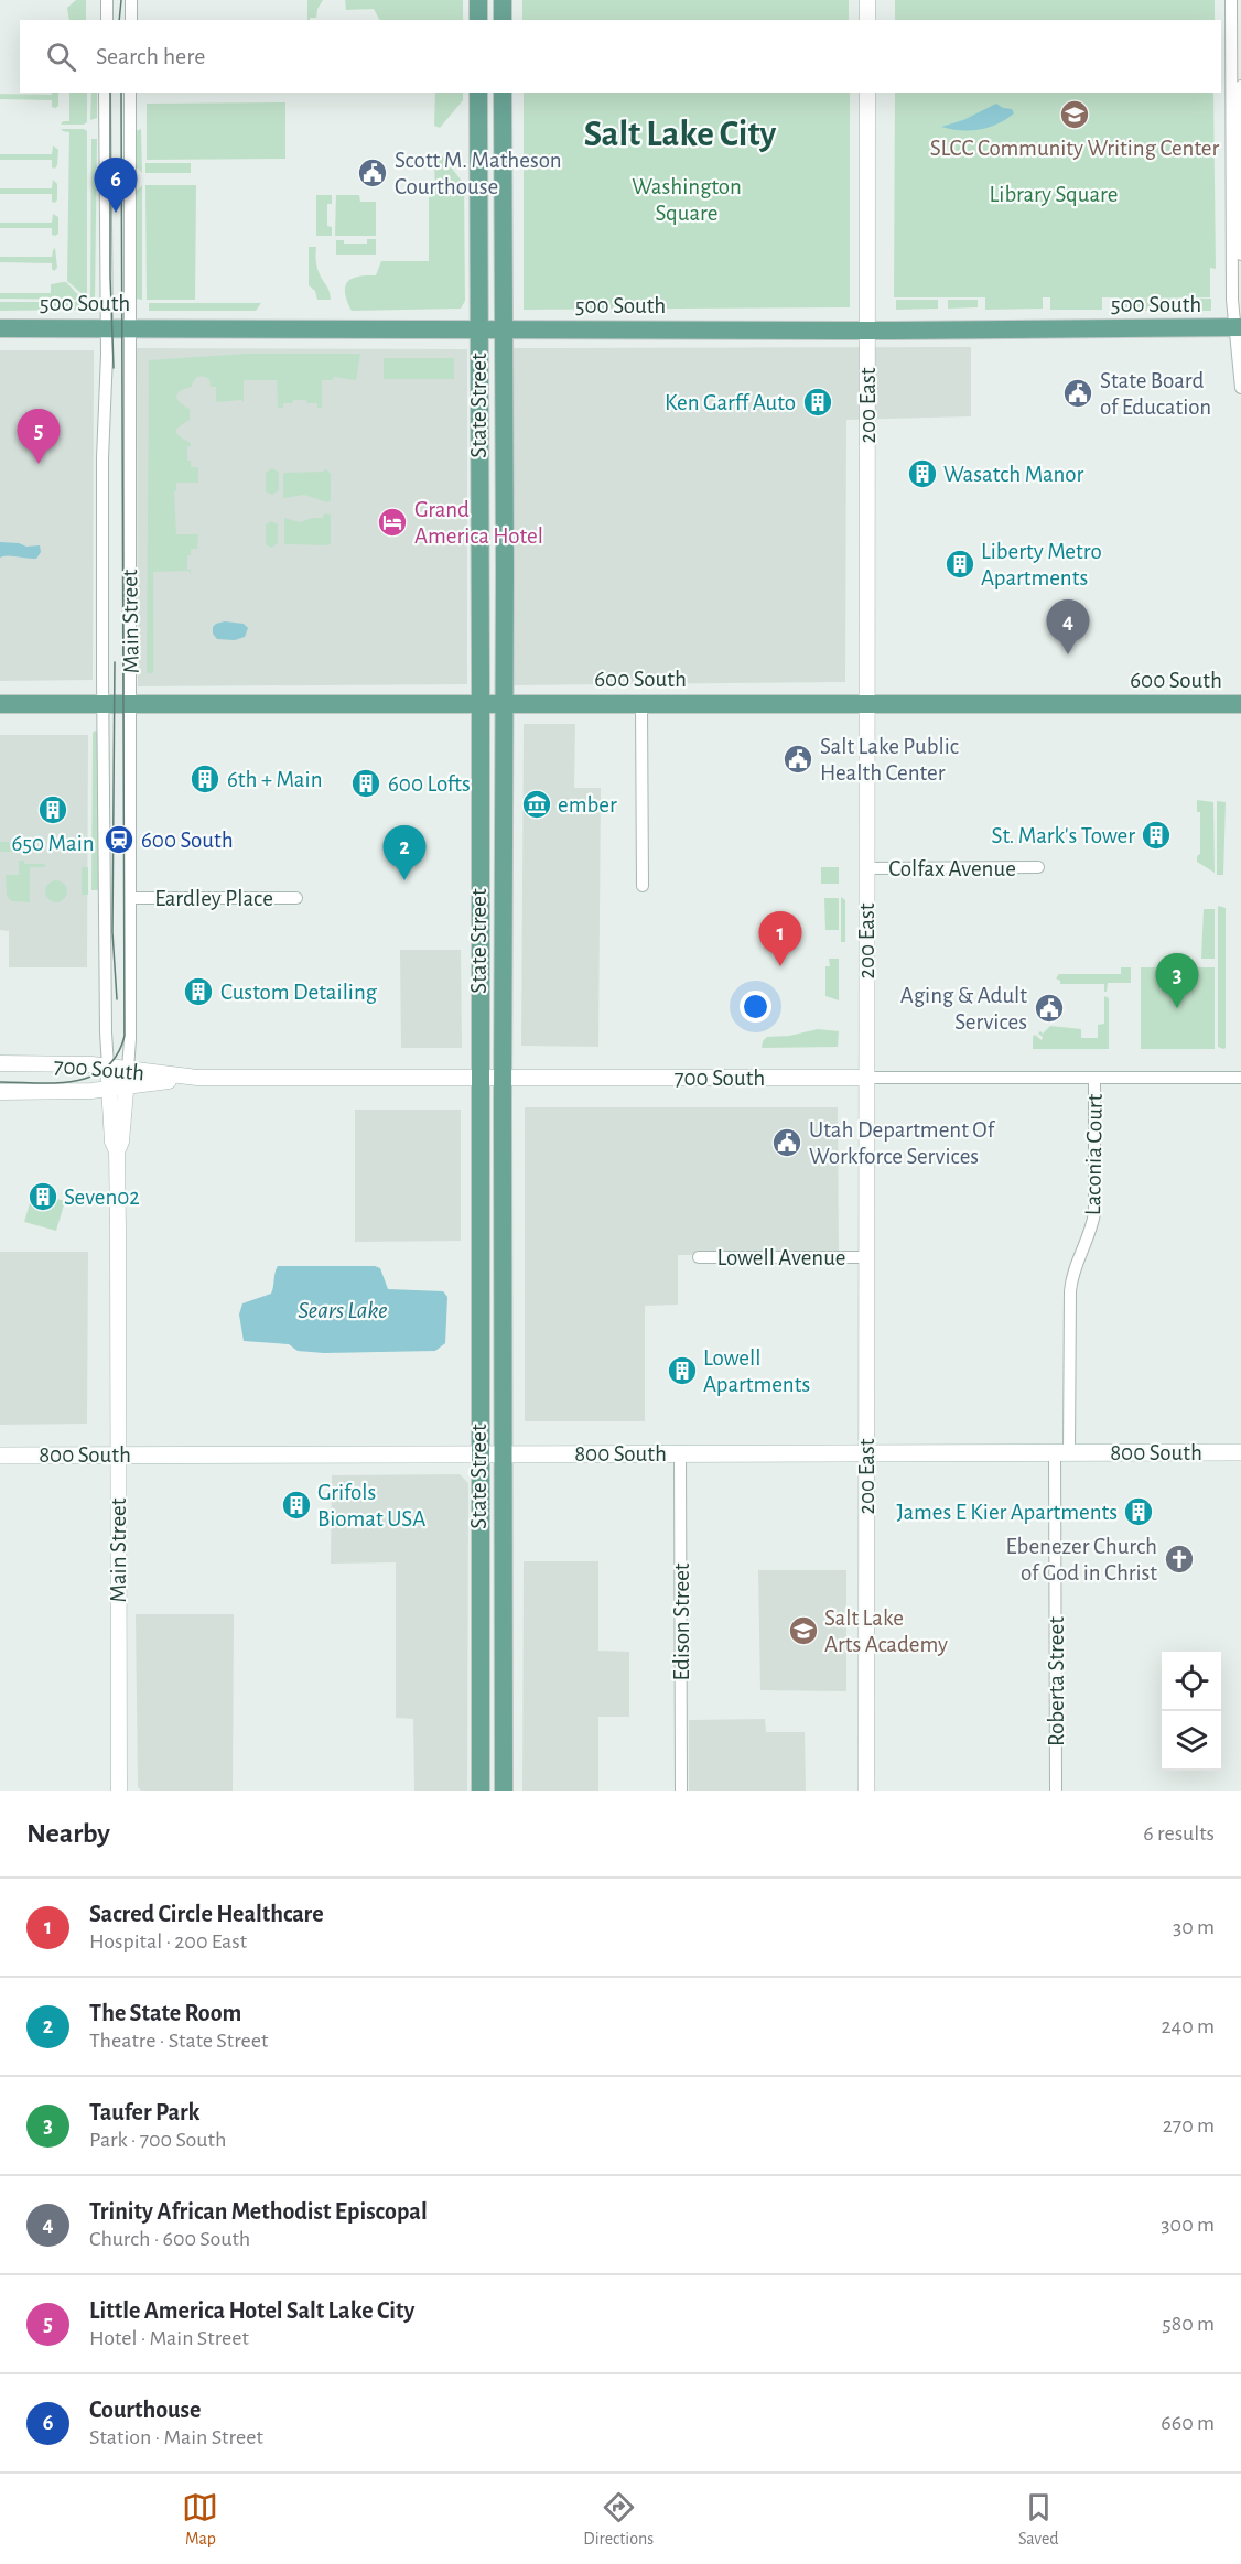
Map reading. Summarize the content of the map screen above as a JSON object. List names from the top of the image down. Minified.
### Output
{"streets":{"main road":["500 South","State Street","600 South","800 South"],"street":["200 East","Main Street","Colfax Avenue","Eardley Place","700 South","Laconia Court","Lowell Avenue","Edison Street","Roberta Street"]},"crossings":[["500 South","State Street"],["500 South","200 East"],["500 South","Main Street"],["State Street","600 South"],["State Street","700 South"],["State Street","800 South"],["200 East","600 South"],["200 East","Colfax Avenue"],["200 East","700 South"],["200 East","Lowell Avenue"],["200 East","800 South"],["Main Street","600 South"],["Main Street","Eardley Place"],["Main Street","700 South"],["Main Street","800 South"],["700 South","Laconia Court"],["Laconia Court","Roberta Street"],["800 South","Edison Street"],["800 South","Roberta Street"]],"districts":["Salt Lake City"],"water":["Sears Lake"],"parks":["Washington Square","Library Square"],"places":{"school or university":["SLCC Community Writing Center","Salt Lake Arts Academy"],"public building":["Scott M. Matheson Courthouse","State Board of Education","Salt Lake Public Health Center","Aging & Adult Services","Utah Department Of Workforce Services"],"building":["Ken Garff Auto","Wasatch Manor","Liberty Metro Apartments","6th + Main","600 Lofts","650 Main","St. Mark's Tower","Custom Detailing","Seven02","Lowell Apartments","Grifols Biomat USA","James E Kier Apartments"],"hotel":["Grand America Hotel"],"museum":["ember"],"station":["600 South"],"church":["Ebenezer Church of God in Christ"]},"page":{"search":"Search here","pins":["6","5","4","2","1","3"],"heading":["Nearby","6 results"],"list":[{"mark":"1","name":"Sacred Circle Healthcare","note":"Hospital · 200 East","value":"30 m"},{"mark":"2","name":"The State Room","note":"Theatre · State Street","value":"240 m"},{"mark":"3","name":"Taufer Park","note":"Park · 700 South","value":"270 m"},{"mark":"4","name":"Trinity African Methodist Episcopal","note":"Church · 600 South","value":"300 m"},{"mark":"5","name":"Little America Hotel Salt Lake City","note":"Hotel · Main Street","value":"580 m"},{"mark":"6","name":"Courthouse","note":"Station · Main Street","value":"660 m"}],"nav":["Map","Directions","Saved"]}}
